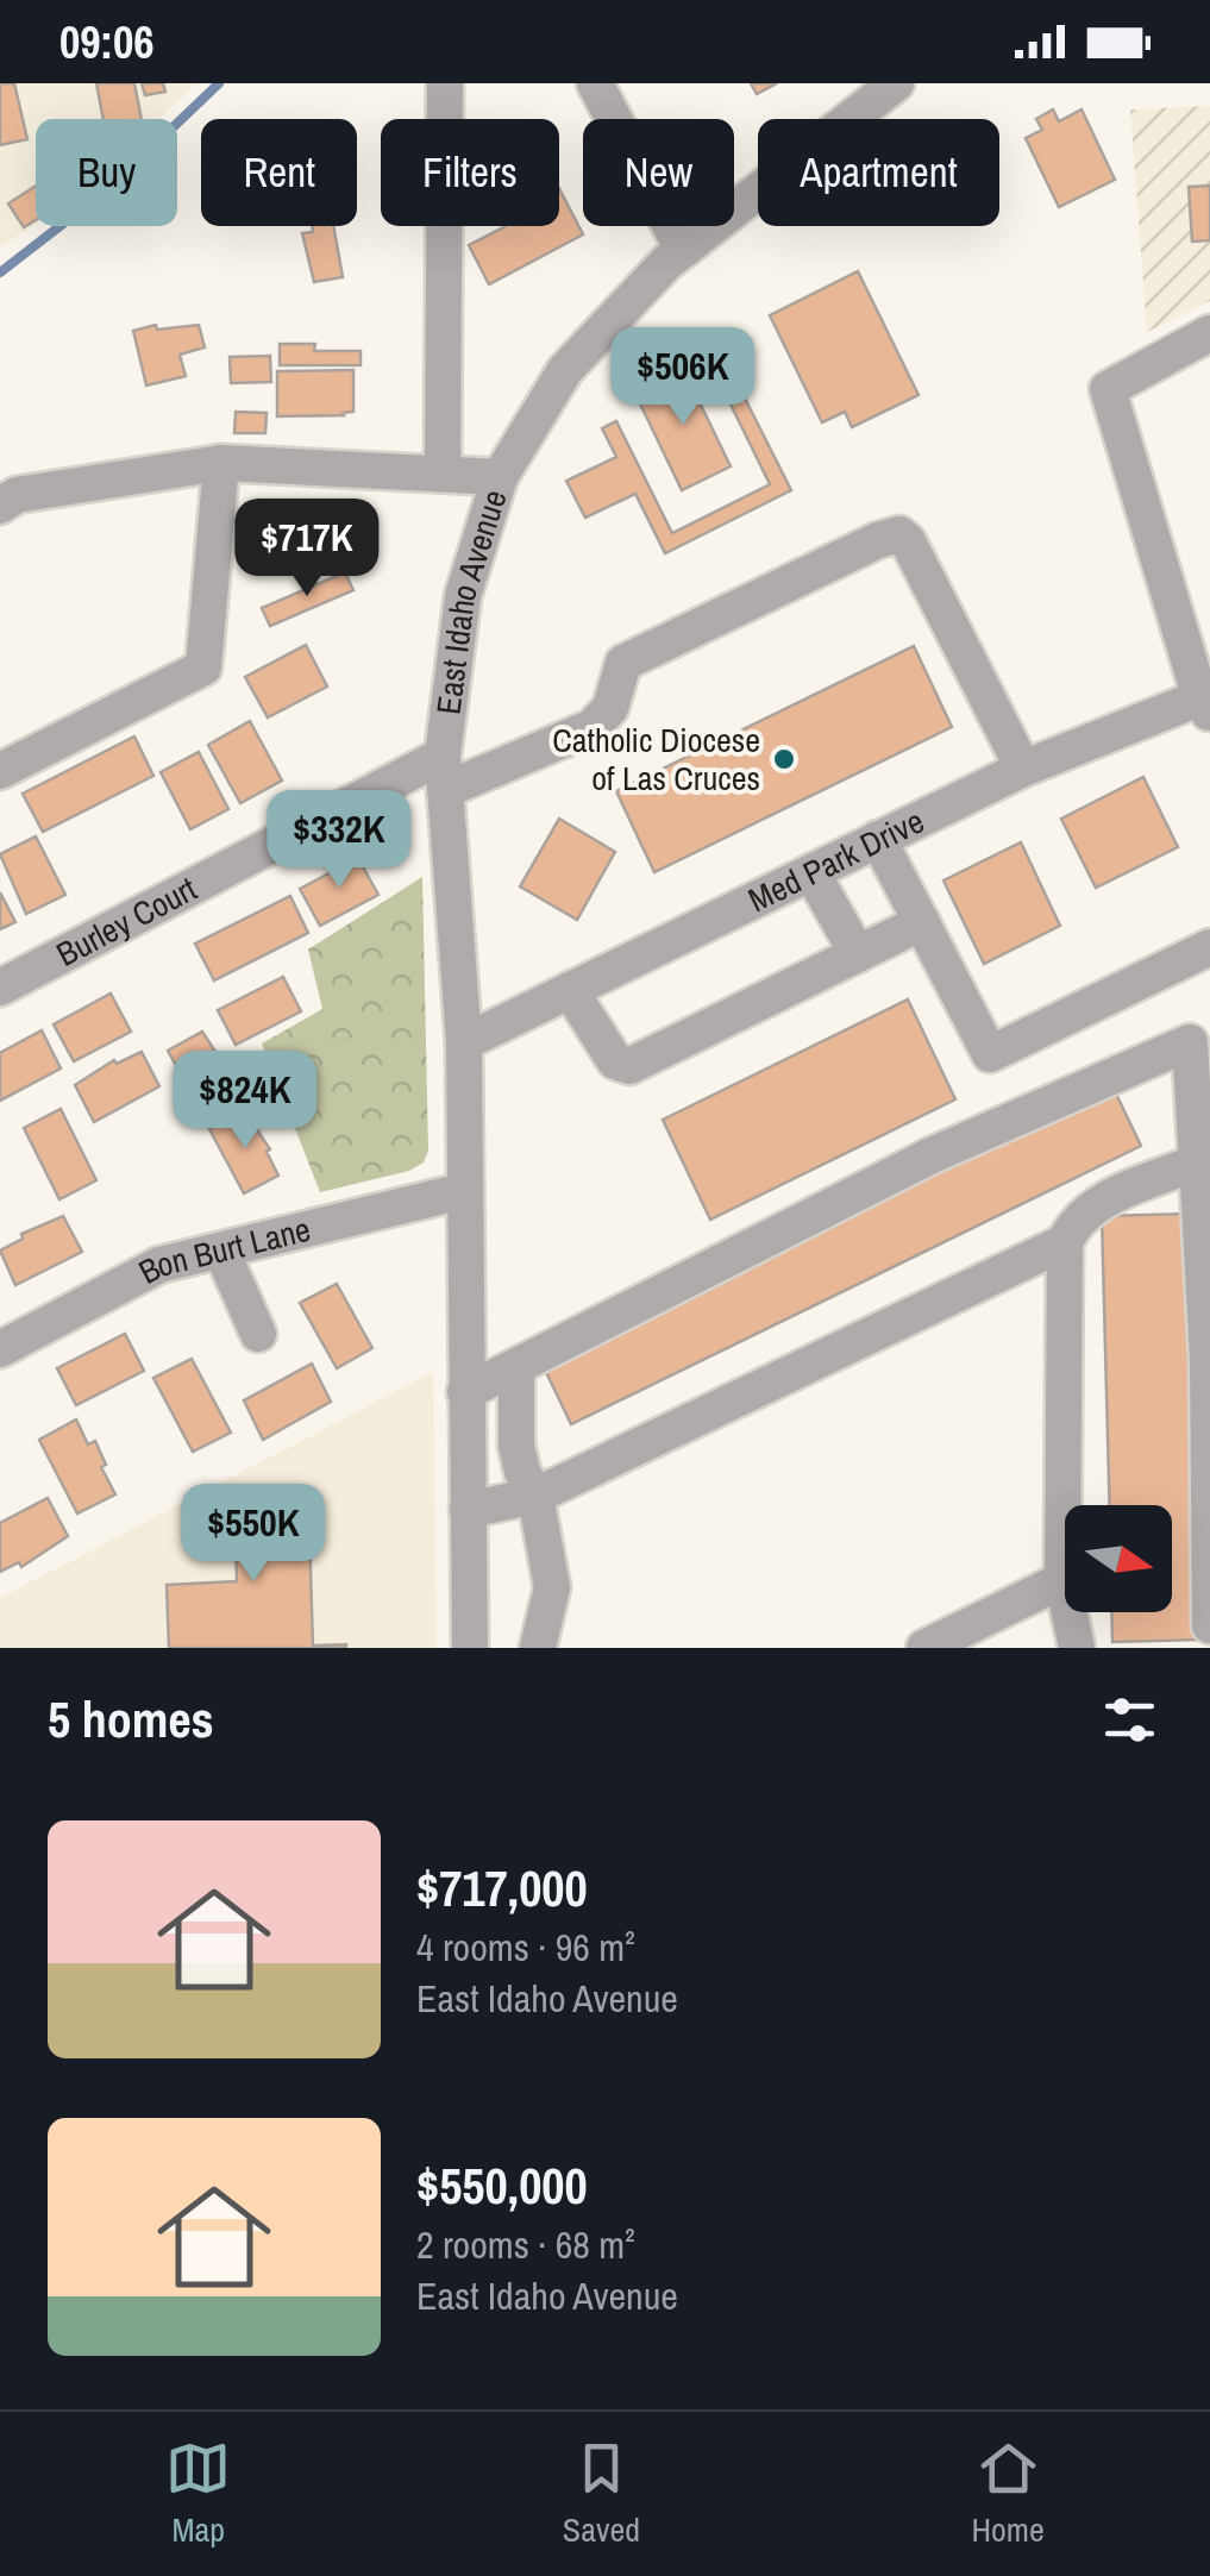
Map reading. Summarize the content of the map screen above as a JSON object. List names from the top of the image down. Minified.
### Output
{"streets":{"street":["East Idaho Avenue","Med Park Drive","Burley Court","Bon Burt Lane"]},"crossings":[["East Idaho Avenue","Med Park Drive"],["East Idaho Avenue","Burley Court"],["East Idaho Avenue","Bon Burt Lane"],["Med Park Drive","Burley Court"]],"places":["Catholic Diocese of Las Cruces"],"north":"right","page":{"status":"09:06","chip":["Buy","Rent","Filters","New","Apartment"],"price":["$506K","$717K","$332K","$824K","$550K"],"heading":"5 homes","list":[{"name":"$717,000","note":"4 rooms · 96 m² · East Idaho Avenue"},{"name":"$550,000","note":"2 rooms · 68 m² · East Idaho Avenue"}],"tabs":["Map","Saved","Home"]}}
